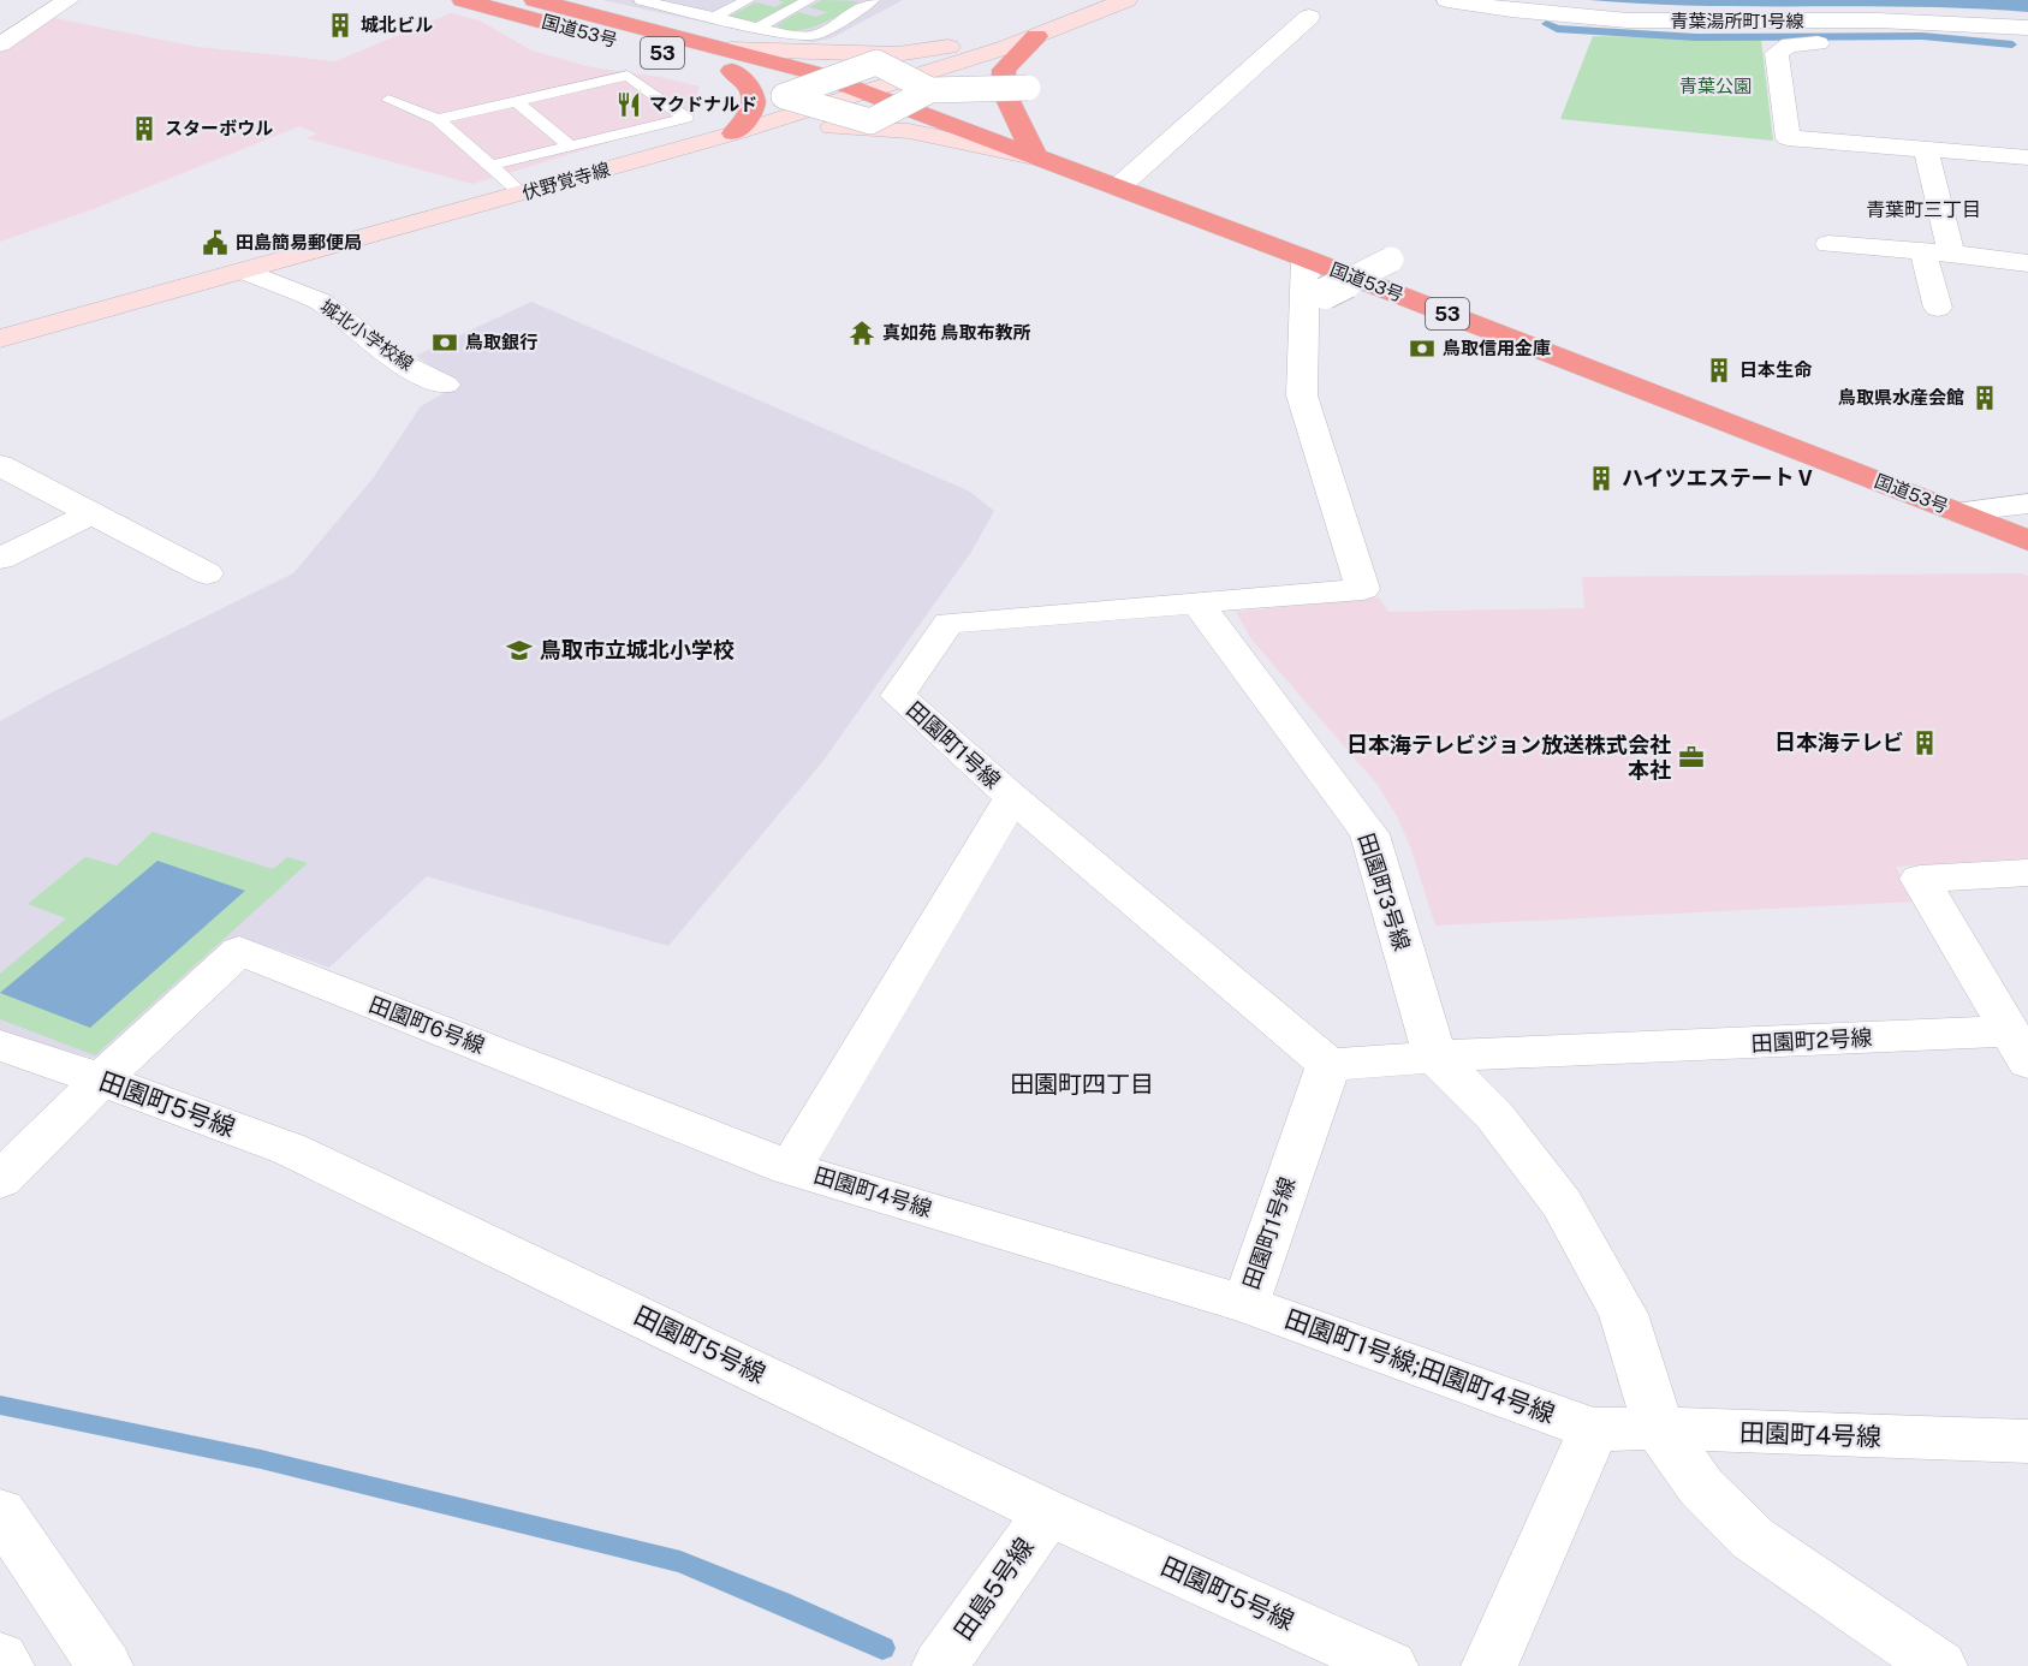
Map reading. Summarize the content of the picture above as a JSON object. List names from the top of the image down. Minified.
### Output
{"streets":{"highway":["国道53号","53"],"main road":["伏野覚寺線"],"street":["青葉湯所町1号線","城北小学校線","田園町1号線","田園町3号線","田園町6号線","田園町2号線","田園町5号線","田園町4号線","田園町1号線;田園町4号線","田島5号線"]},"crossings":[["国道53号","伏野覚寺線"],["国道53号","田園町1号線"],["伏野覚寺線","城北小学校線"],["田園町1号線","田園町3号線"],["田園町1号線","田園町2号線"],["田園町1号線","田園町4号線"],["田園町1号線","田園町1号線;田園町4号線"],["田園町3号線","田園町2号線"],["田園町6号線","田園町5号線"],["田園町6号線","田園町4号線"],["田園町5号線","田島5号線"],["田園町4号線","田園町1号線;田園町4号線"]],"districts":["青葉町三丁目","田園町四丁目"],"parks":["青葉公園"],"places":{"building":["城北ビル","スターボウル","日本生命","鳥取県水産会館","ハイツエステートⅤ","日本海テレビ"],"restaurant":["マクドナルド"],"public building":["田島簡易郵便局"],"temple":["真如苑 鳥取布教所"],"bank":["鳥取銀行","鳥取信用金庫"],"school or university":["鳥取市立城北小学校"],"office":["日本海テレビジョン放送株式会社 本社"]}}
